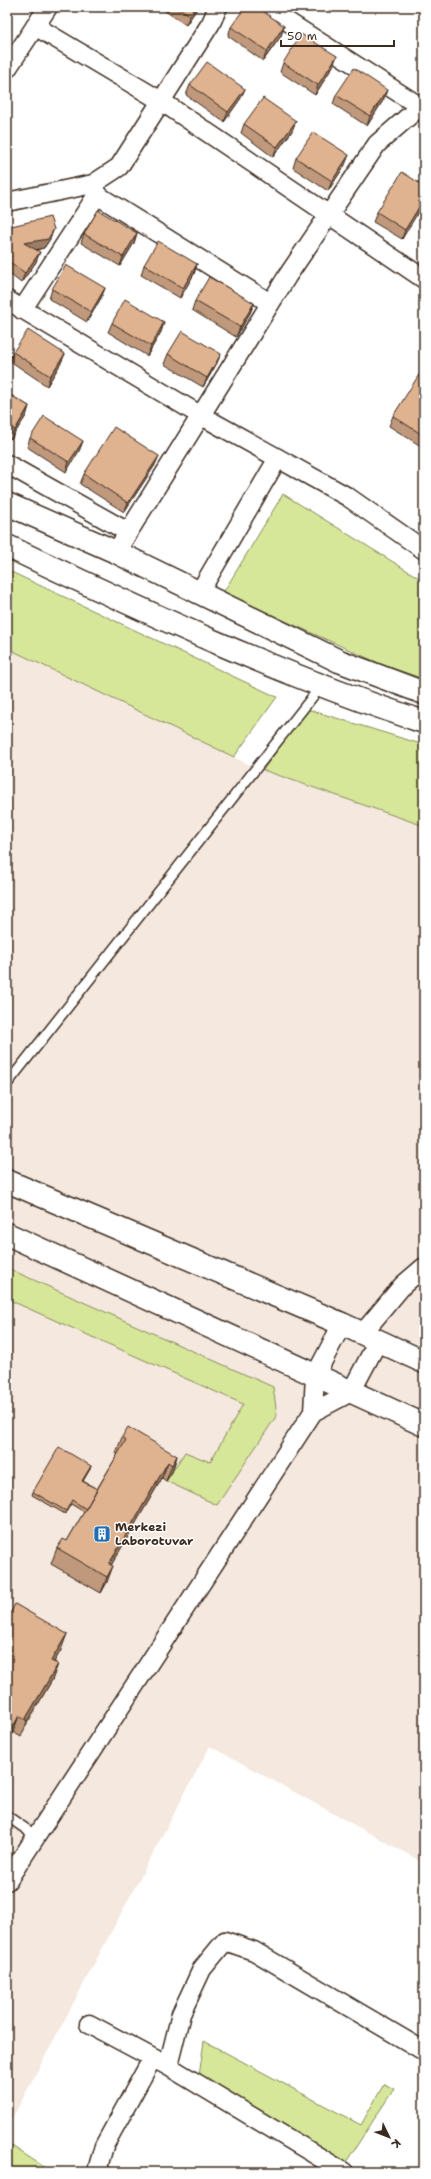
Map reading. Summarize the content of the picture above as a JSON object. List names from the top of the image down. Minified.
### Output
{"places":{"building":["Merkezi Laborotuvar"]},"scale_bar":"50 m","north":"bottom right"}
